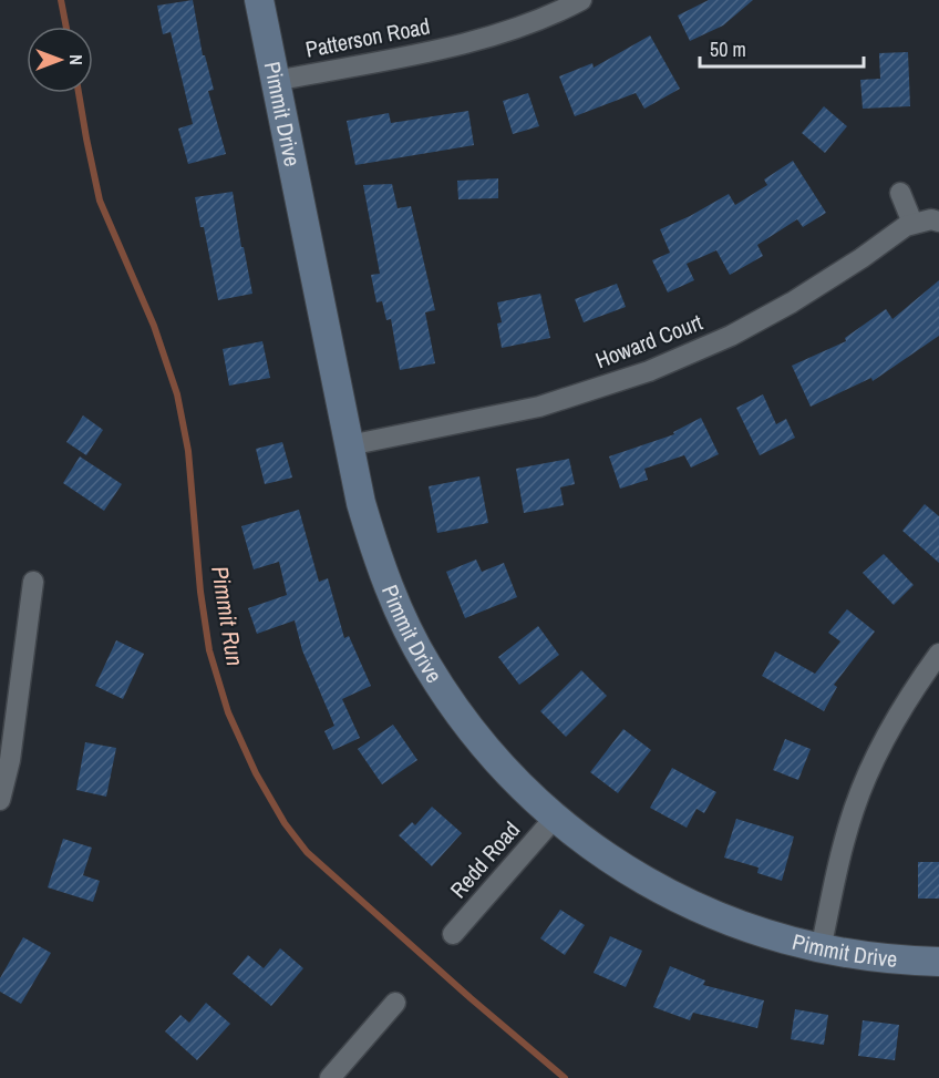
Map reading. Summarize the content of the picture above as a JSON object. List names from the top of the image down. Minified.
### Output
{"streets":{"street":["Patterson Road","Pimmit Drive","Howard Court","Redd Road"]},"crossings":[["Patterson Road","Pimmit Drive"],["Pimmit Drive","Howard Court"],["Pimmit Drive","Redd Road"]],"water":["Pimmit Run"],"scale_bar":"50 m","north":"right"}
